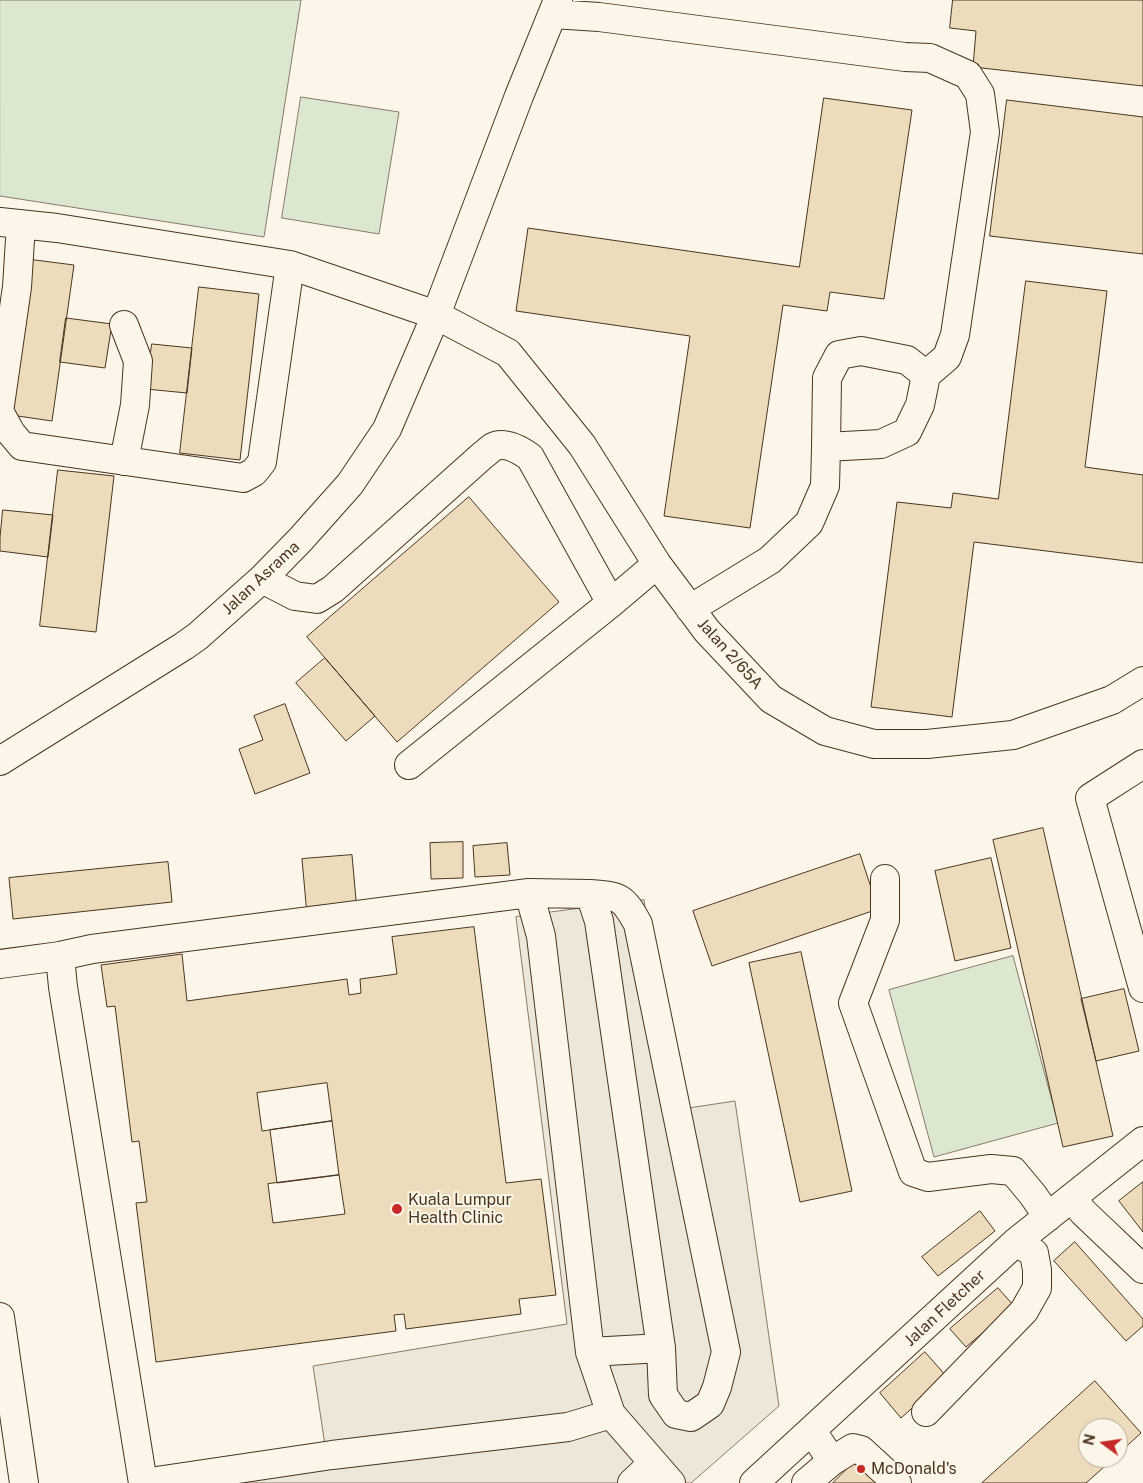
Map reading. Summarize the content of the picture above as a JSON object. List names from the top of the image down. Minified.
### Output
{"streets":{"street":["Jalan Asrama","Jalan 2/65A","Jalan Fletcher"]},"crossings":[["Jalan Asrama","Jalan 2/65A"]],"places":["Kuala Lumpur Health Clinic","McDonald's"],"north":"left"}
